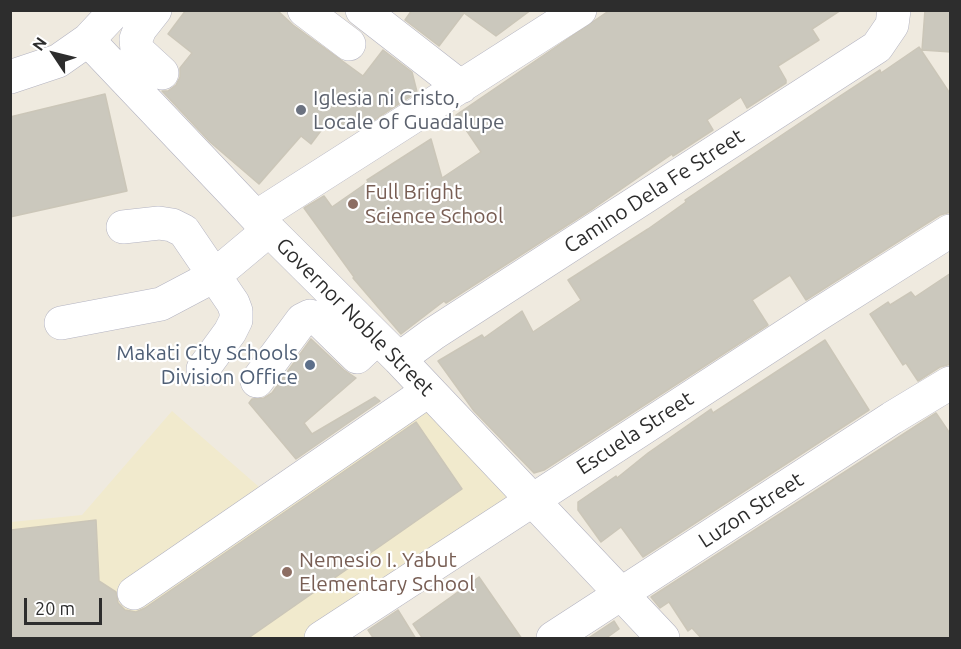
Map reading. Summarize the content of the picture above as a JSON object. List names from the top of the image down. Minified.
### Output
{"streets":{"street":["Camino Dela Fe Street","Governor Noble Street","Escuela Street","Luzon Street"]},"crossings":[["Camino Dela Fe Street","Governor Noble Street"],["Governor Noble Street","Escuela Street"],["Governor Noble Street","Luzon Street"]],"places":["Iglesia ni Cristo, Locale of Guadalupe","Full Bright Science School","Makati City Schools Division Office","Nemesio I. Yabut Elementary School"],"scale_bar":"20 m","north":"top left"}
